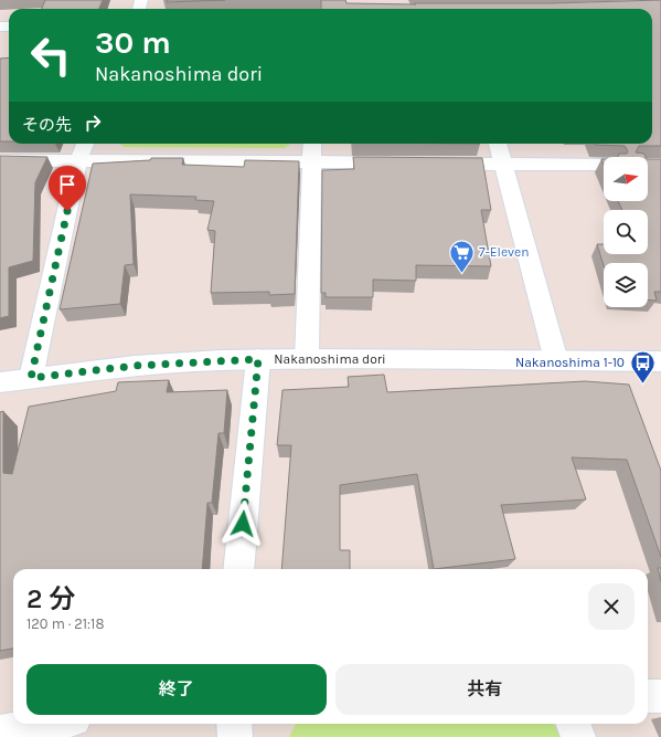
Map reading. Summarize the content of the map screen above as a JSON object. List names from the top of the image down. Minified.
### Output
{"streets":{"street":["Nakanoshima dori"]},"places":{"supermarket":["7-Eleven"],"bus stop":["Nakanoshima 1-10"]},"north":"right","page":{"turn":["30 m","Nakanoshima dori"],"then":"その先","heading":["2 分","120 m · 21:18"],"buttons":["終了","共有"]}}
